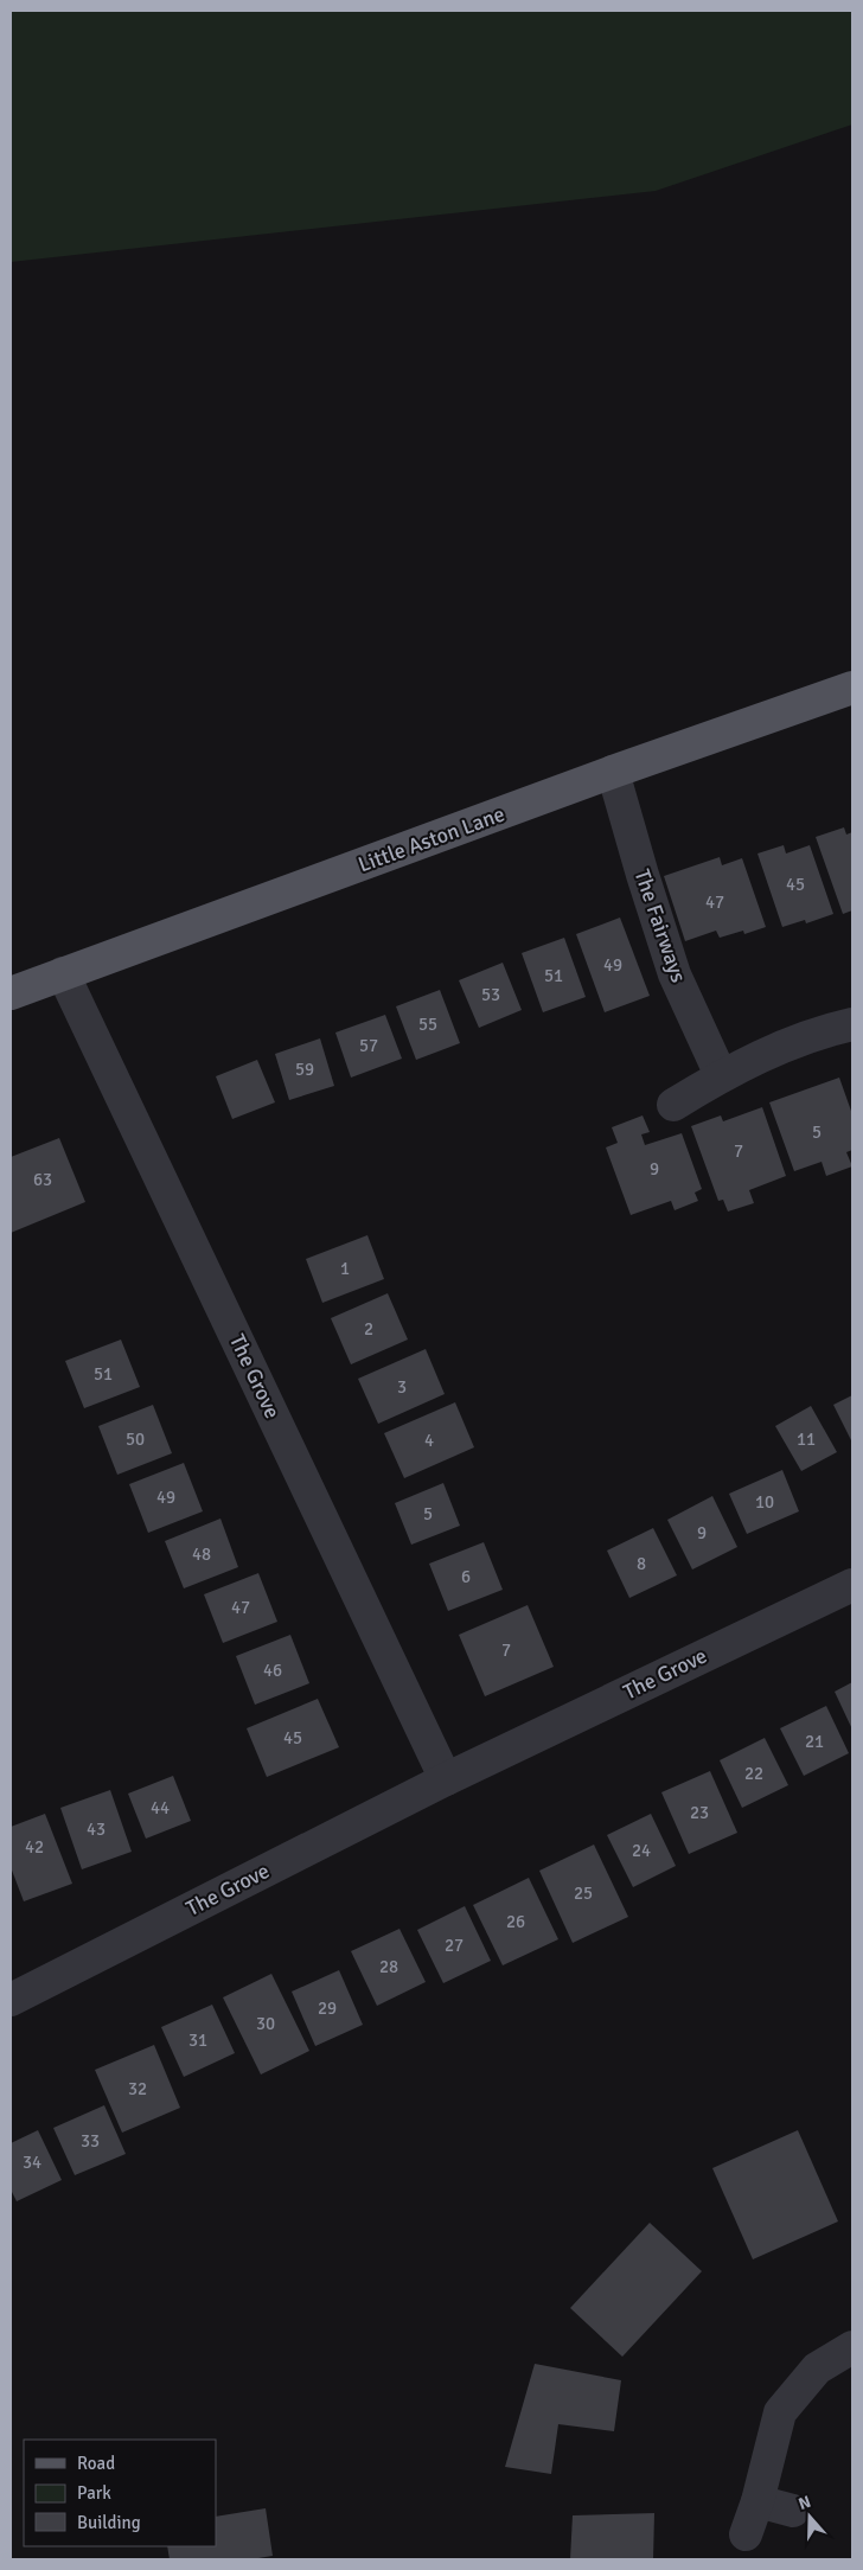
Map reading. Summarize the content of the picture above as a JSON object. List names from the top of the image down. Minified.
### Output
{"streets":{"main road":["Little Aston Lane"],"street":["The Fairways","The Grove"]},"crossings":[["Little Aston Lane","The Fairways"],["Little Aston Lane","The Grove"]],"house_numbers":["45","47","49","51","53","55","57","59","5","7","9","63","1","2","51","3","50","11","4","49","10","5","9","48","8","6","47","7","46","45","21","22","44","23","43","42","24","25","26","27","28","29","30","31","32","33","34"],"legend":["Road","Park","Building"],"north":"top"}
